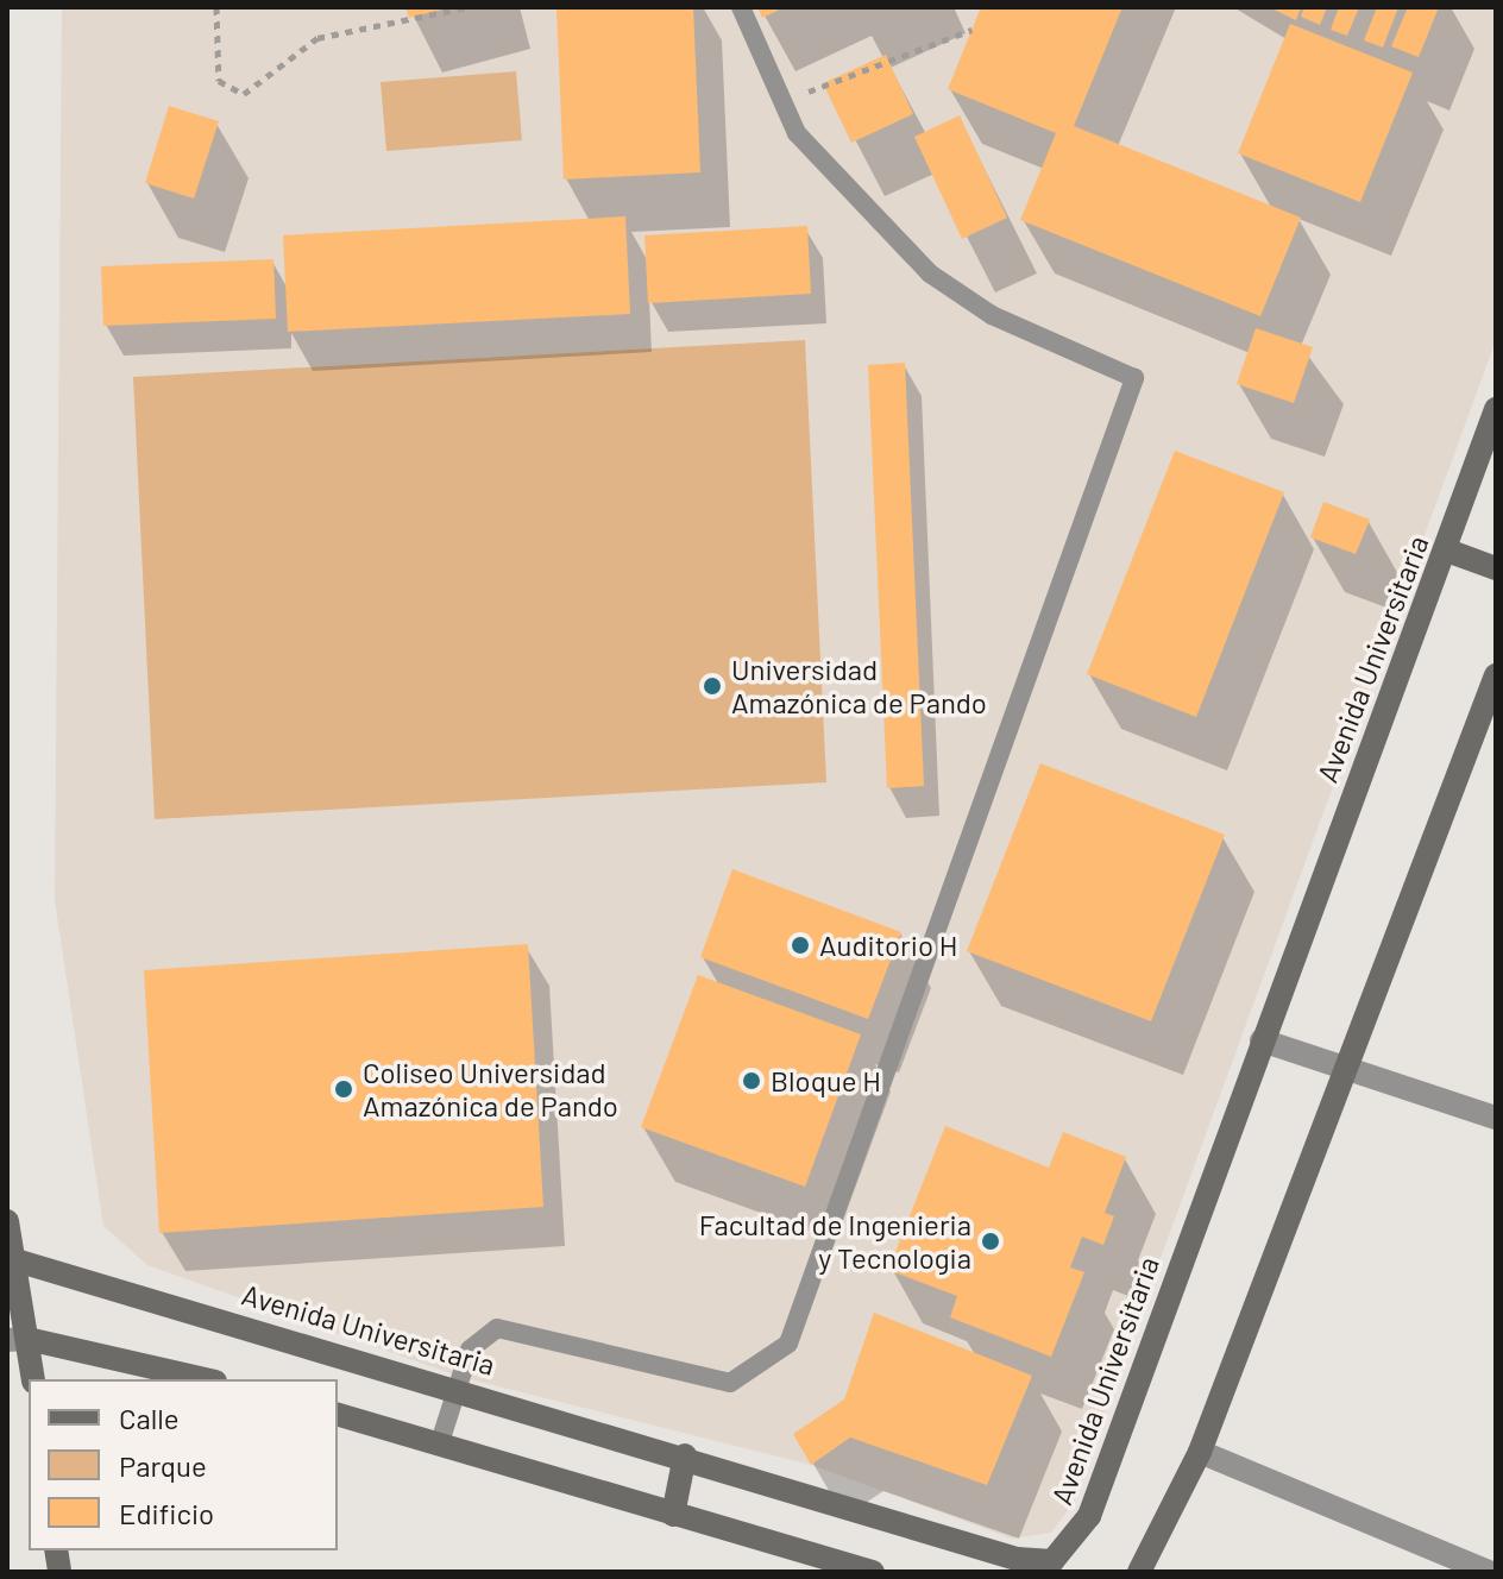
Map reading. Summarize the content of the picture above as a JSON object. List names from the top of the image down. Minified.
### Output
{"streets":{"main road":["Avenida Universitaria"]},"places":["Universidad Amazónica de Pando","Auditorio H","Bloque H","Coliseo Universidad Amazónica de Pando","Facultad de Ingenieria y Tecnologia"],"legend":["Calle","Parque","Edificio"]}
